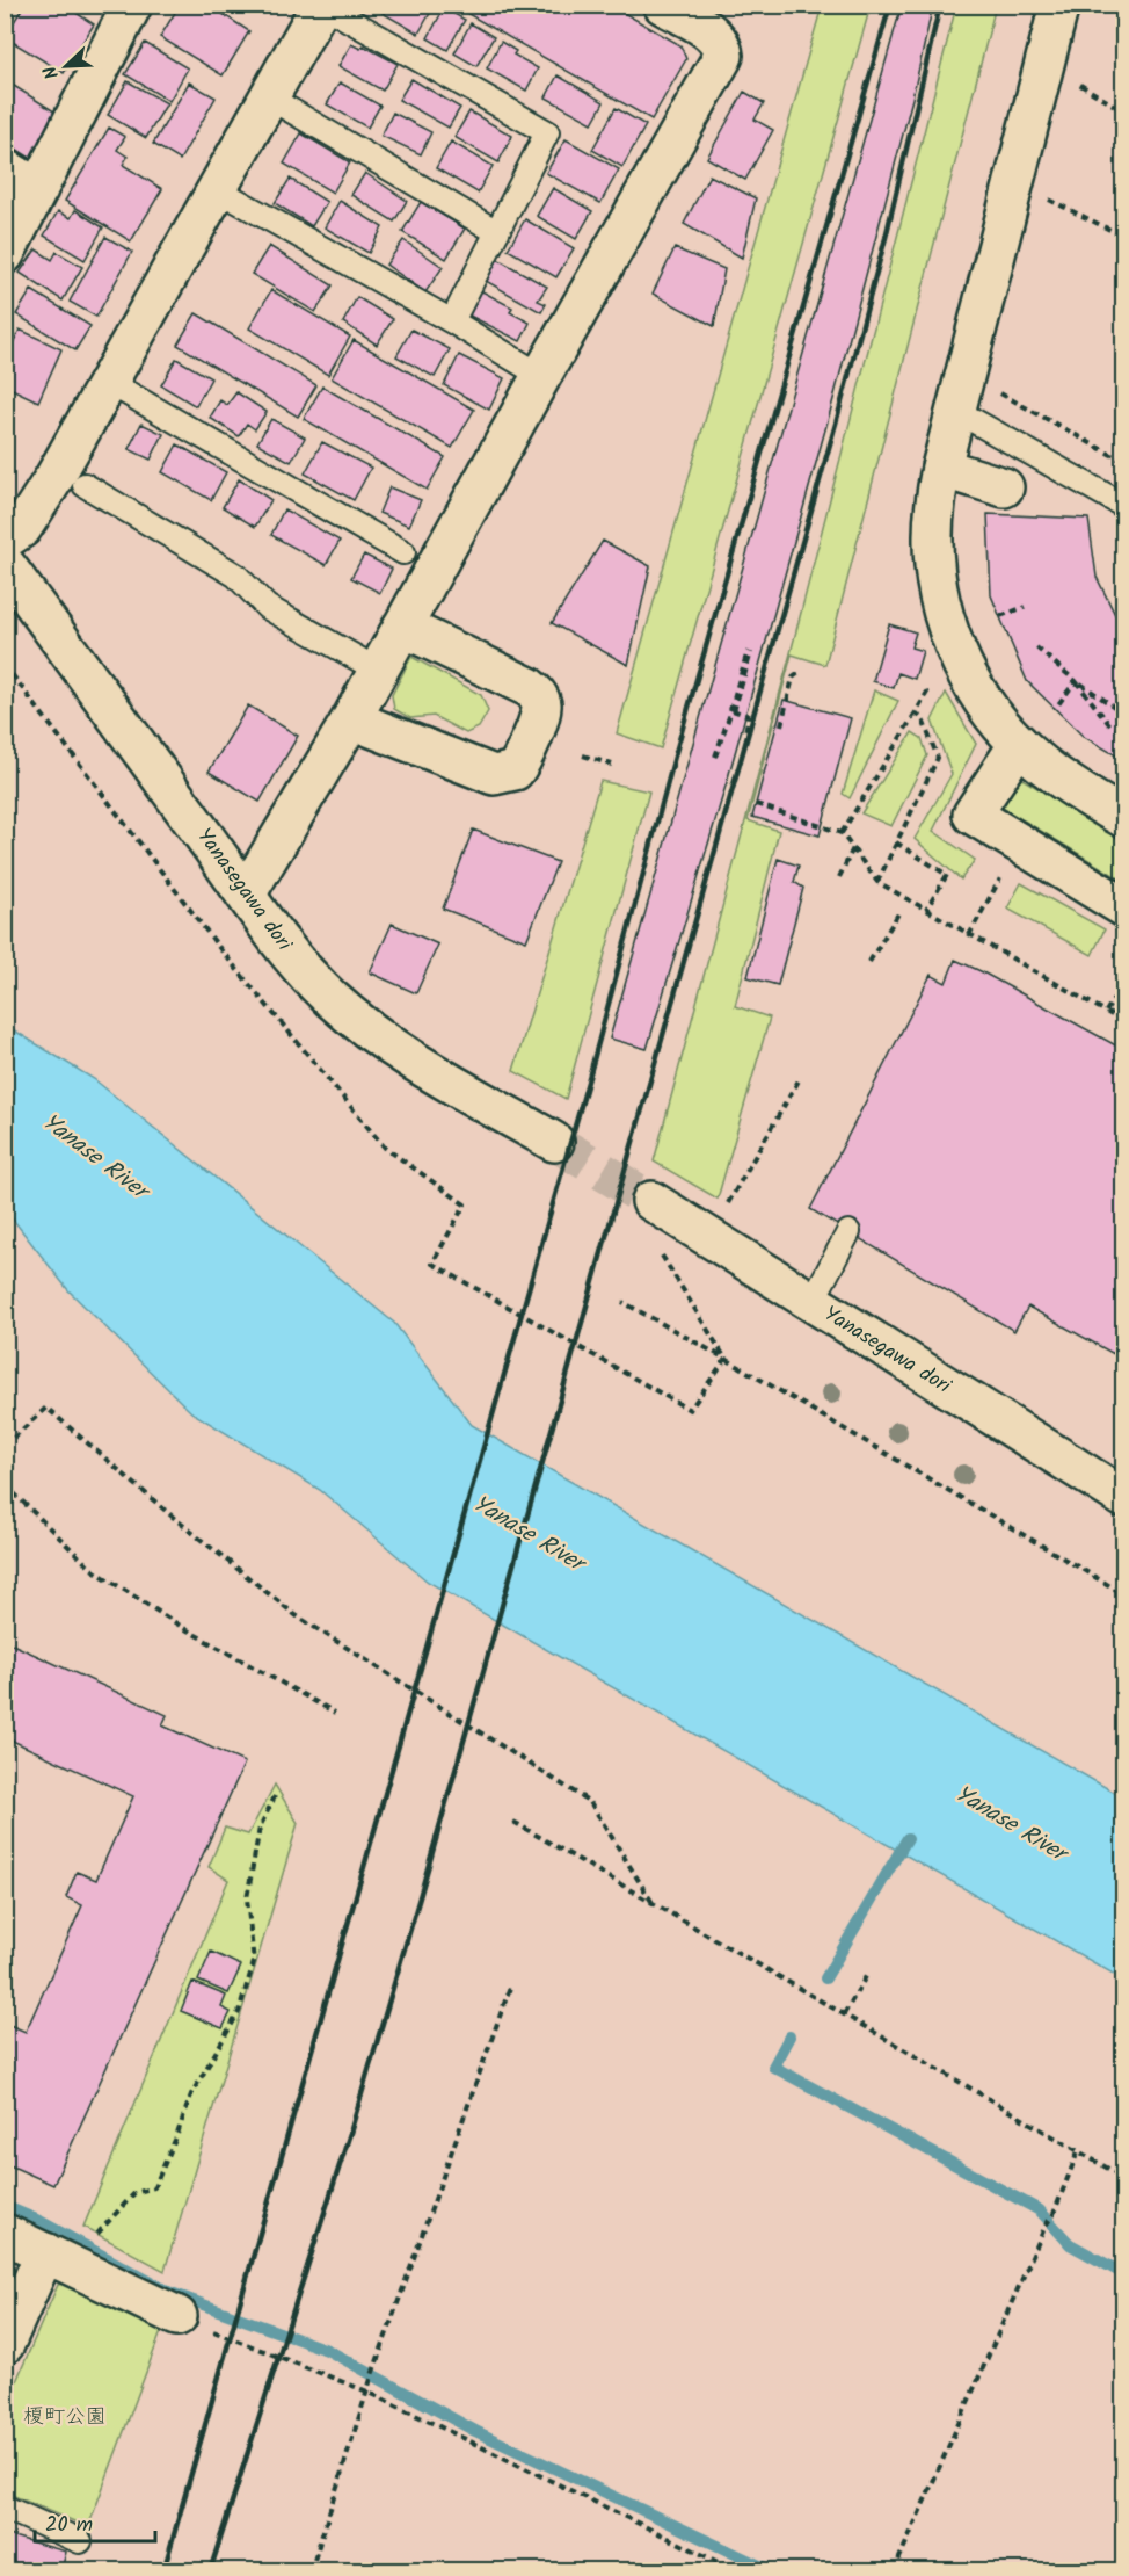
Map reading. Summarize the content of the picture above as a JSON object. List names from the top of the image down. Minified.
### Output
{"streets":{"street":["Yanasegawa dori"]},"water":["Yanase River"],"parks":["榎町公園"],"scale_bar":"20 m","north":"bottom left"}
